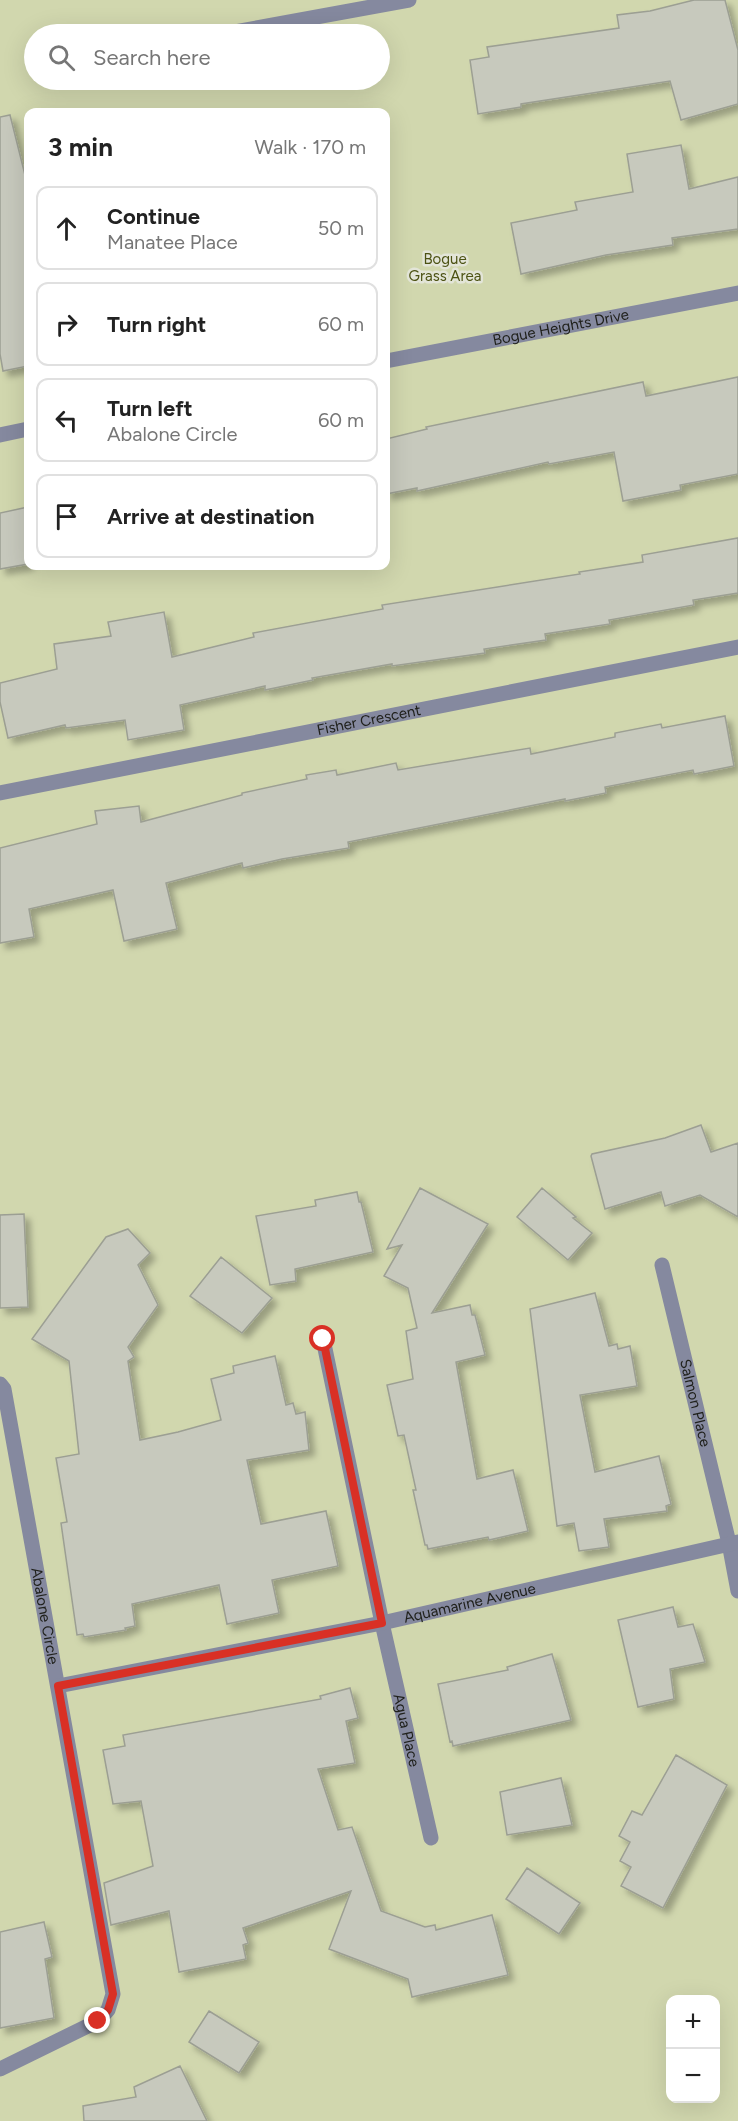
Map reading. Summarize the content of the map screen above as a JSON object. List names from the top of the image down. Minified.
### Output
{"streets":{"street":["Bogue Heights Drive","Fisher Crescent","Salmon Place","Aquamarine Avenue","Abalone Circle","Agua Place"]},"crossings":[["Salmon Place","Aquamarine Avenue"],["Aquamarine Avenue","Abalone Circle"],["Aquamarine Avenue","Agua Place"]],"parks":["Bogue Grass Area"],"page":{"search":"Search here","heading":["3 min","Walk · 170 m"],"list":[["Continue","Manatee Place","50 m"],["Turn right","60 m"],["Turn left","Abalone Circle","60 m"],"Arrive at destination"],"map_buttons":["+","−"]}}
